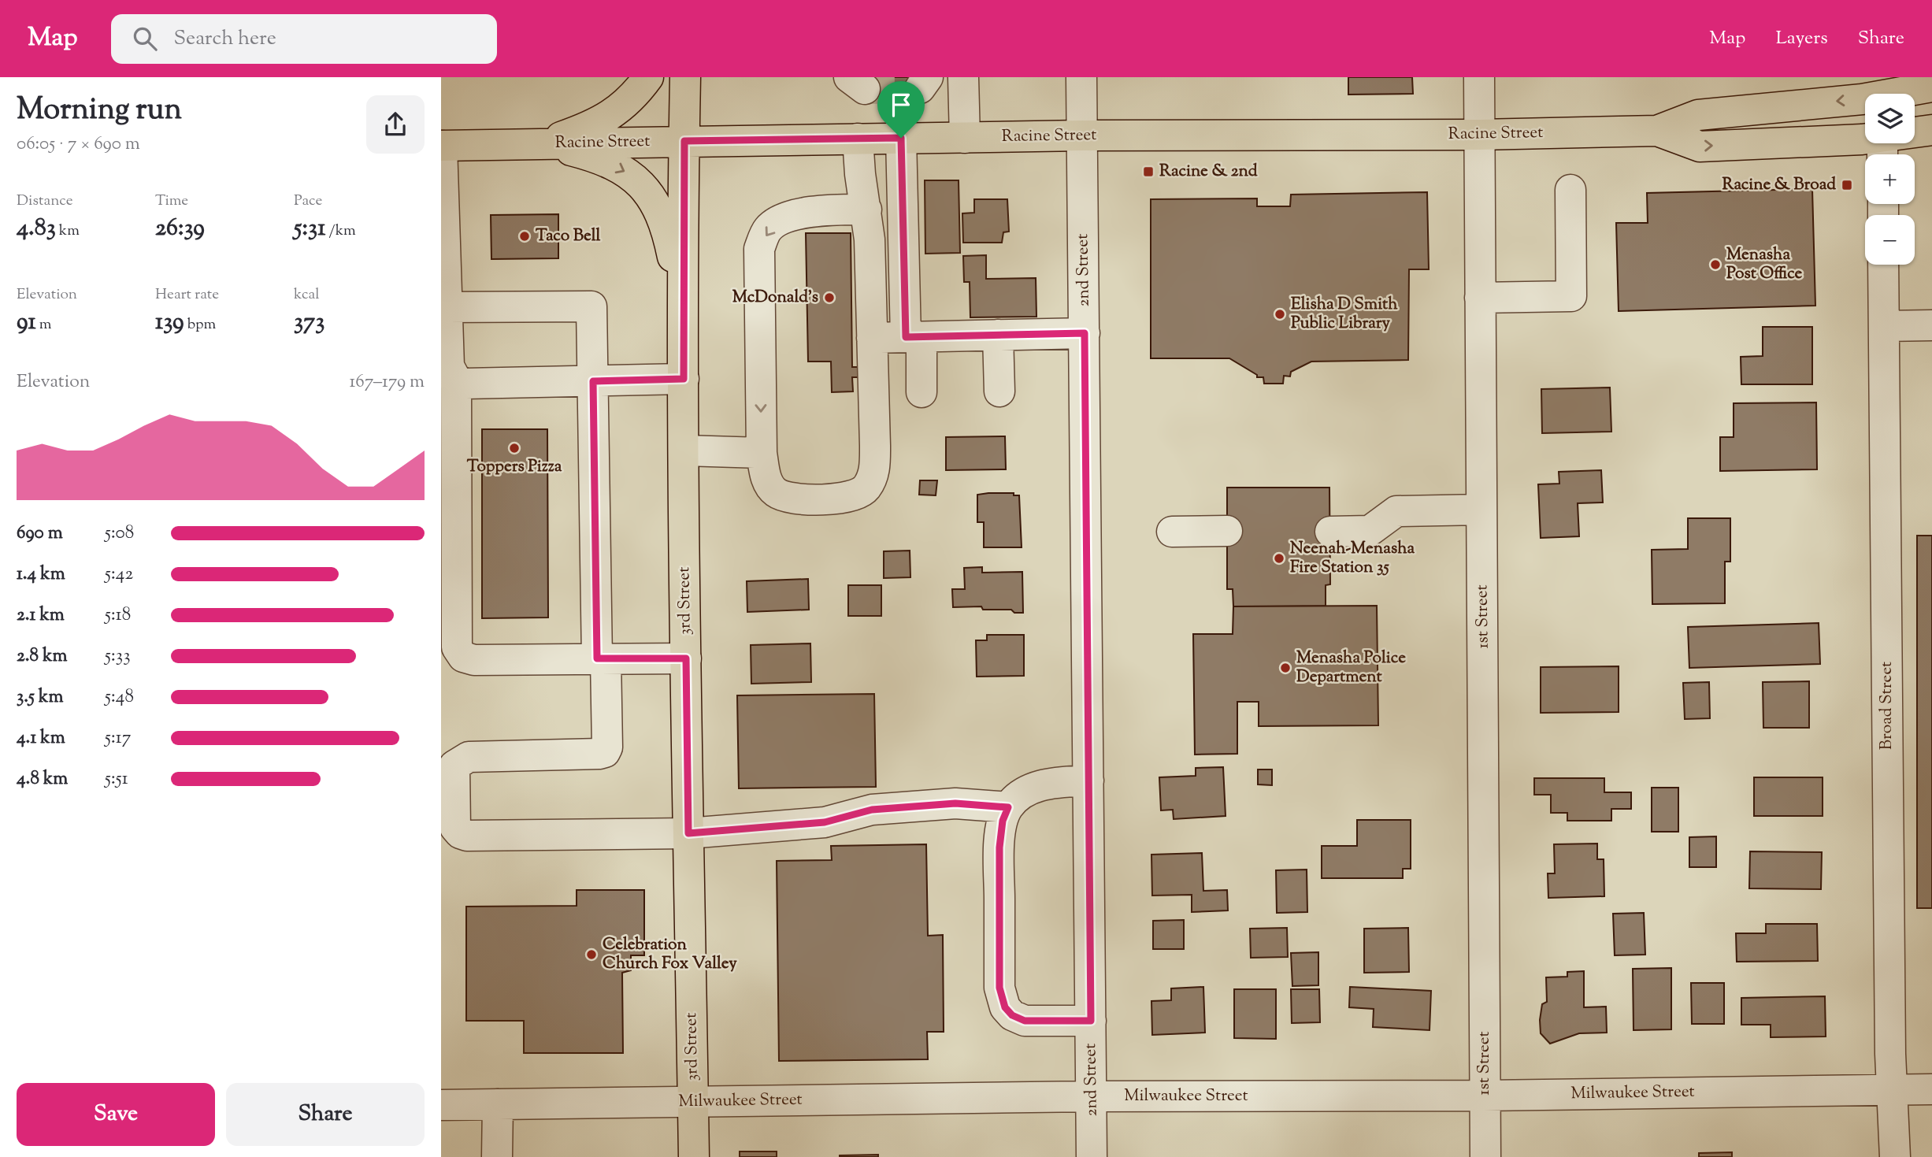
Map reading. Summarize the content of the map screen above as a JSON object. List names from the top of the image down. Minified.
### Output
{"streets":{"main road":["Racine Street","3rd Street"],"street":["2nd Street","1st Street","Broad Street","Milwaukee Street"]},"crossings":[["Racine Street","2nd Street"],["Racine Street","3rd Street"],["Racine Street","1st Street"],["2nd Street","Milwaukee Street"],["3rd Street","Milwaukee Street"],["1st Street","Milwaukee Street"],["Broad Street","Milwaukee Street"]],"places":{"transit":["Racine & 2nd","Racine & Broad"],"other":["Taco Bell","Menasha Post Office","McDonald's","Elisha D Smith Public Library","Toppers Pizza","Neenah-Menasha Fire Station 35","Menasha Police Department","Celebration Church Fox Valley"]},"page":{"header":"Map","search":"Search here","nav":["Map","Layers","Share"],"heading":["Morning run","06:05 · 7 × 690 m"],"map_buttons":["+","−"],"stats":[["Distance","4.83 km"],["Time","26:39"],["Pace","5:31 /km"],["Elevation","91 m"],["Heart rate","139 bpm"],["kcal","373"]],"chart":["Elevation","167–179 m"],"list":[{"name":"690 m","note":"5:08"},{"name":"1.4 km","note":"5:42"},{"name":"2.1 km","note":"5:18"},{"name":"2.8 km","note":"5:33"},{"name":"3.5 km","note":"5:48"},{"name":"4.1 km","note":"5:17"},{"name":"4.8 km","note":"5:51"}],"buttons":["Save","Share"]}}
